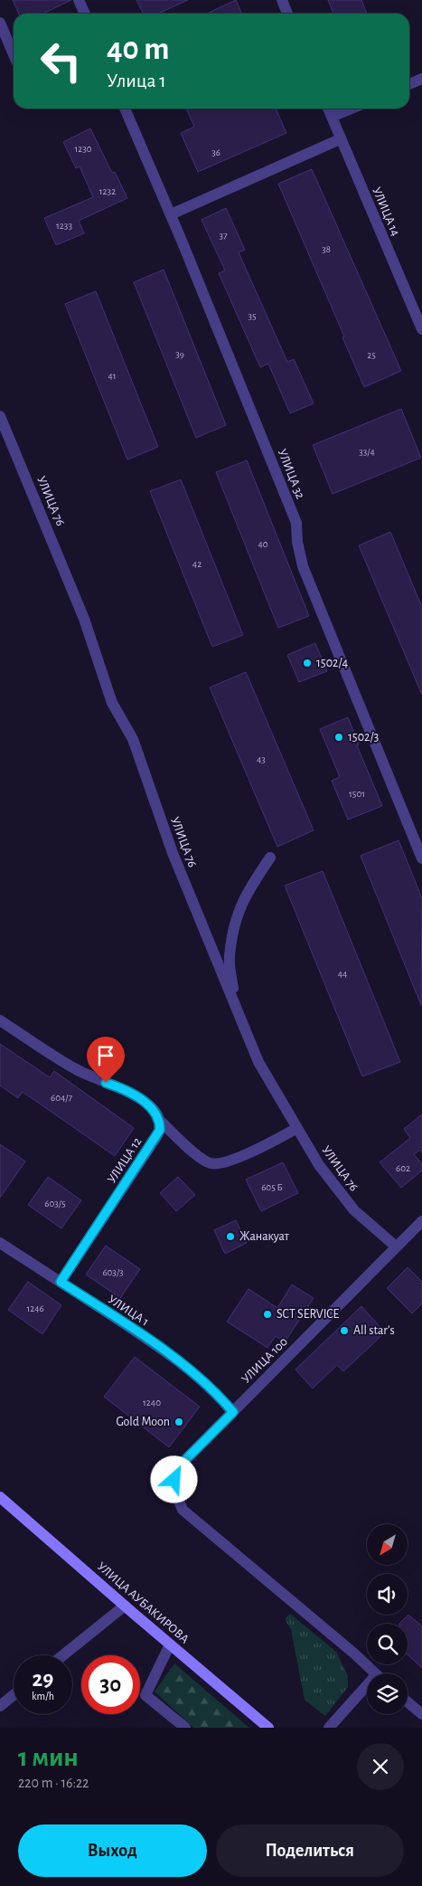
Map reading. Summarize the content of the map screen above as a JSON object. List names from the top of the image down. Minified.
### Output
{"streets":{"main road":["УЛИЦА АУБАКИРОВА"],"street":["УЛИЦА 14","УЛИЦА 32","УЛИЦА 76","УЛИЦА 12","УЛИЦА 1","УЛИЦА 100"]},"crossings":[["УЛИЦА 76","УЛИЦА 100"],["УЛИЦА 12","УЛИЦА 1"],["УЛИЦА 1","УЛИЦА 100"]],"places":["1502/4","1502/3","Жанакуат","SCT SERVICE","All star’s","Gold Moon"],"house_numbers":["1230","36","1232","1233","37","38","35","39","25","41","33/4","40","42","43","1501","44","604/7","602","605 Б","603/5","603/3","1246","1240"],"north":"bottom left","page":{"turn":["40 m","Улица 1"],"speed":"29 km/h","limit":"30","heading":["1 мин","220 m · 16:22"],"buttons":["Выход","Поделиться"]}}
